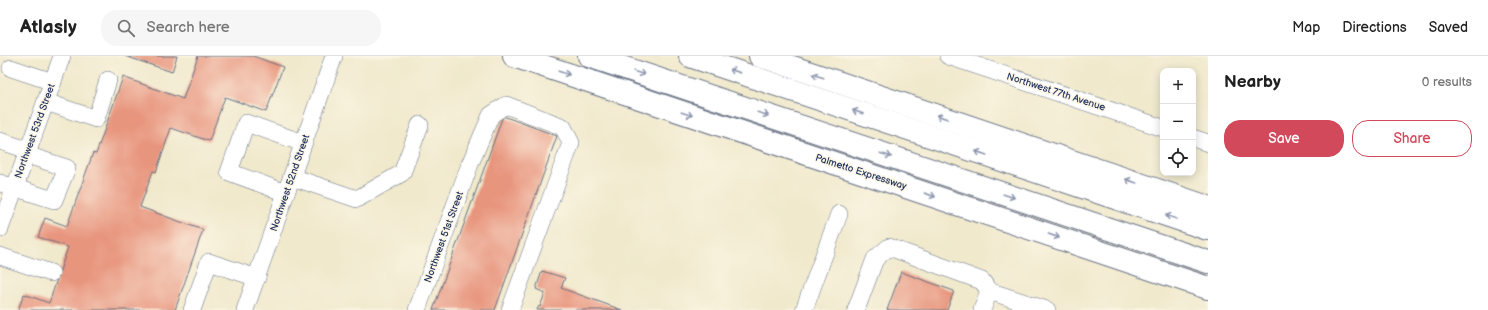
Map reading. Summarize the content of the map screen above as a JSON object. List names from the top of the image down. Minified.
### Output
{"streets":{"highway":["Palmetto Expressway"],"street":["Northwest 77th Avenue","Northwest 53rd Street","Northwest 52nd Street","Northwest 51st Street"]},"page":{"header":"Atlasly","search":"Search here","nav":["Map","Directions","Saved"],"heading":["Nearby","0 results"],"map_buttons":["+","−"],"buttons":["Save","Share"]}}
